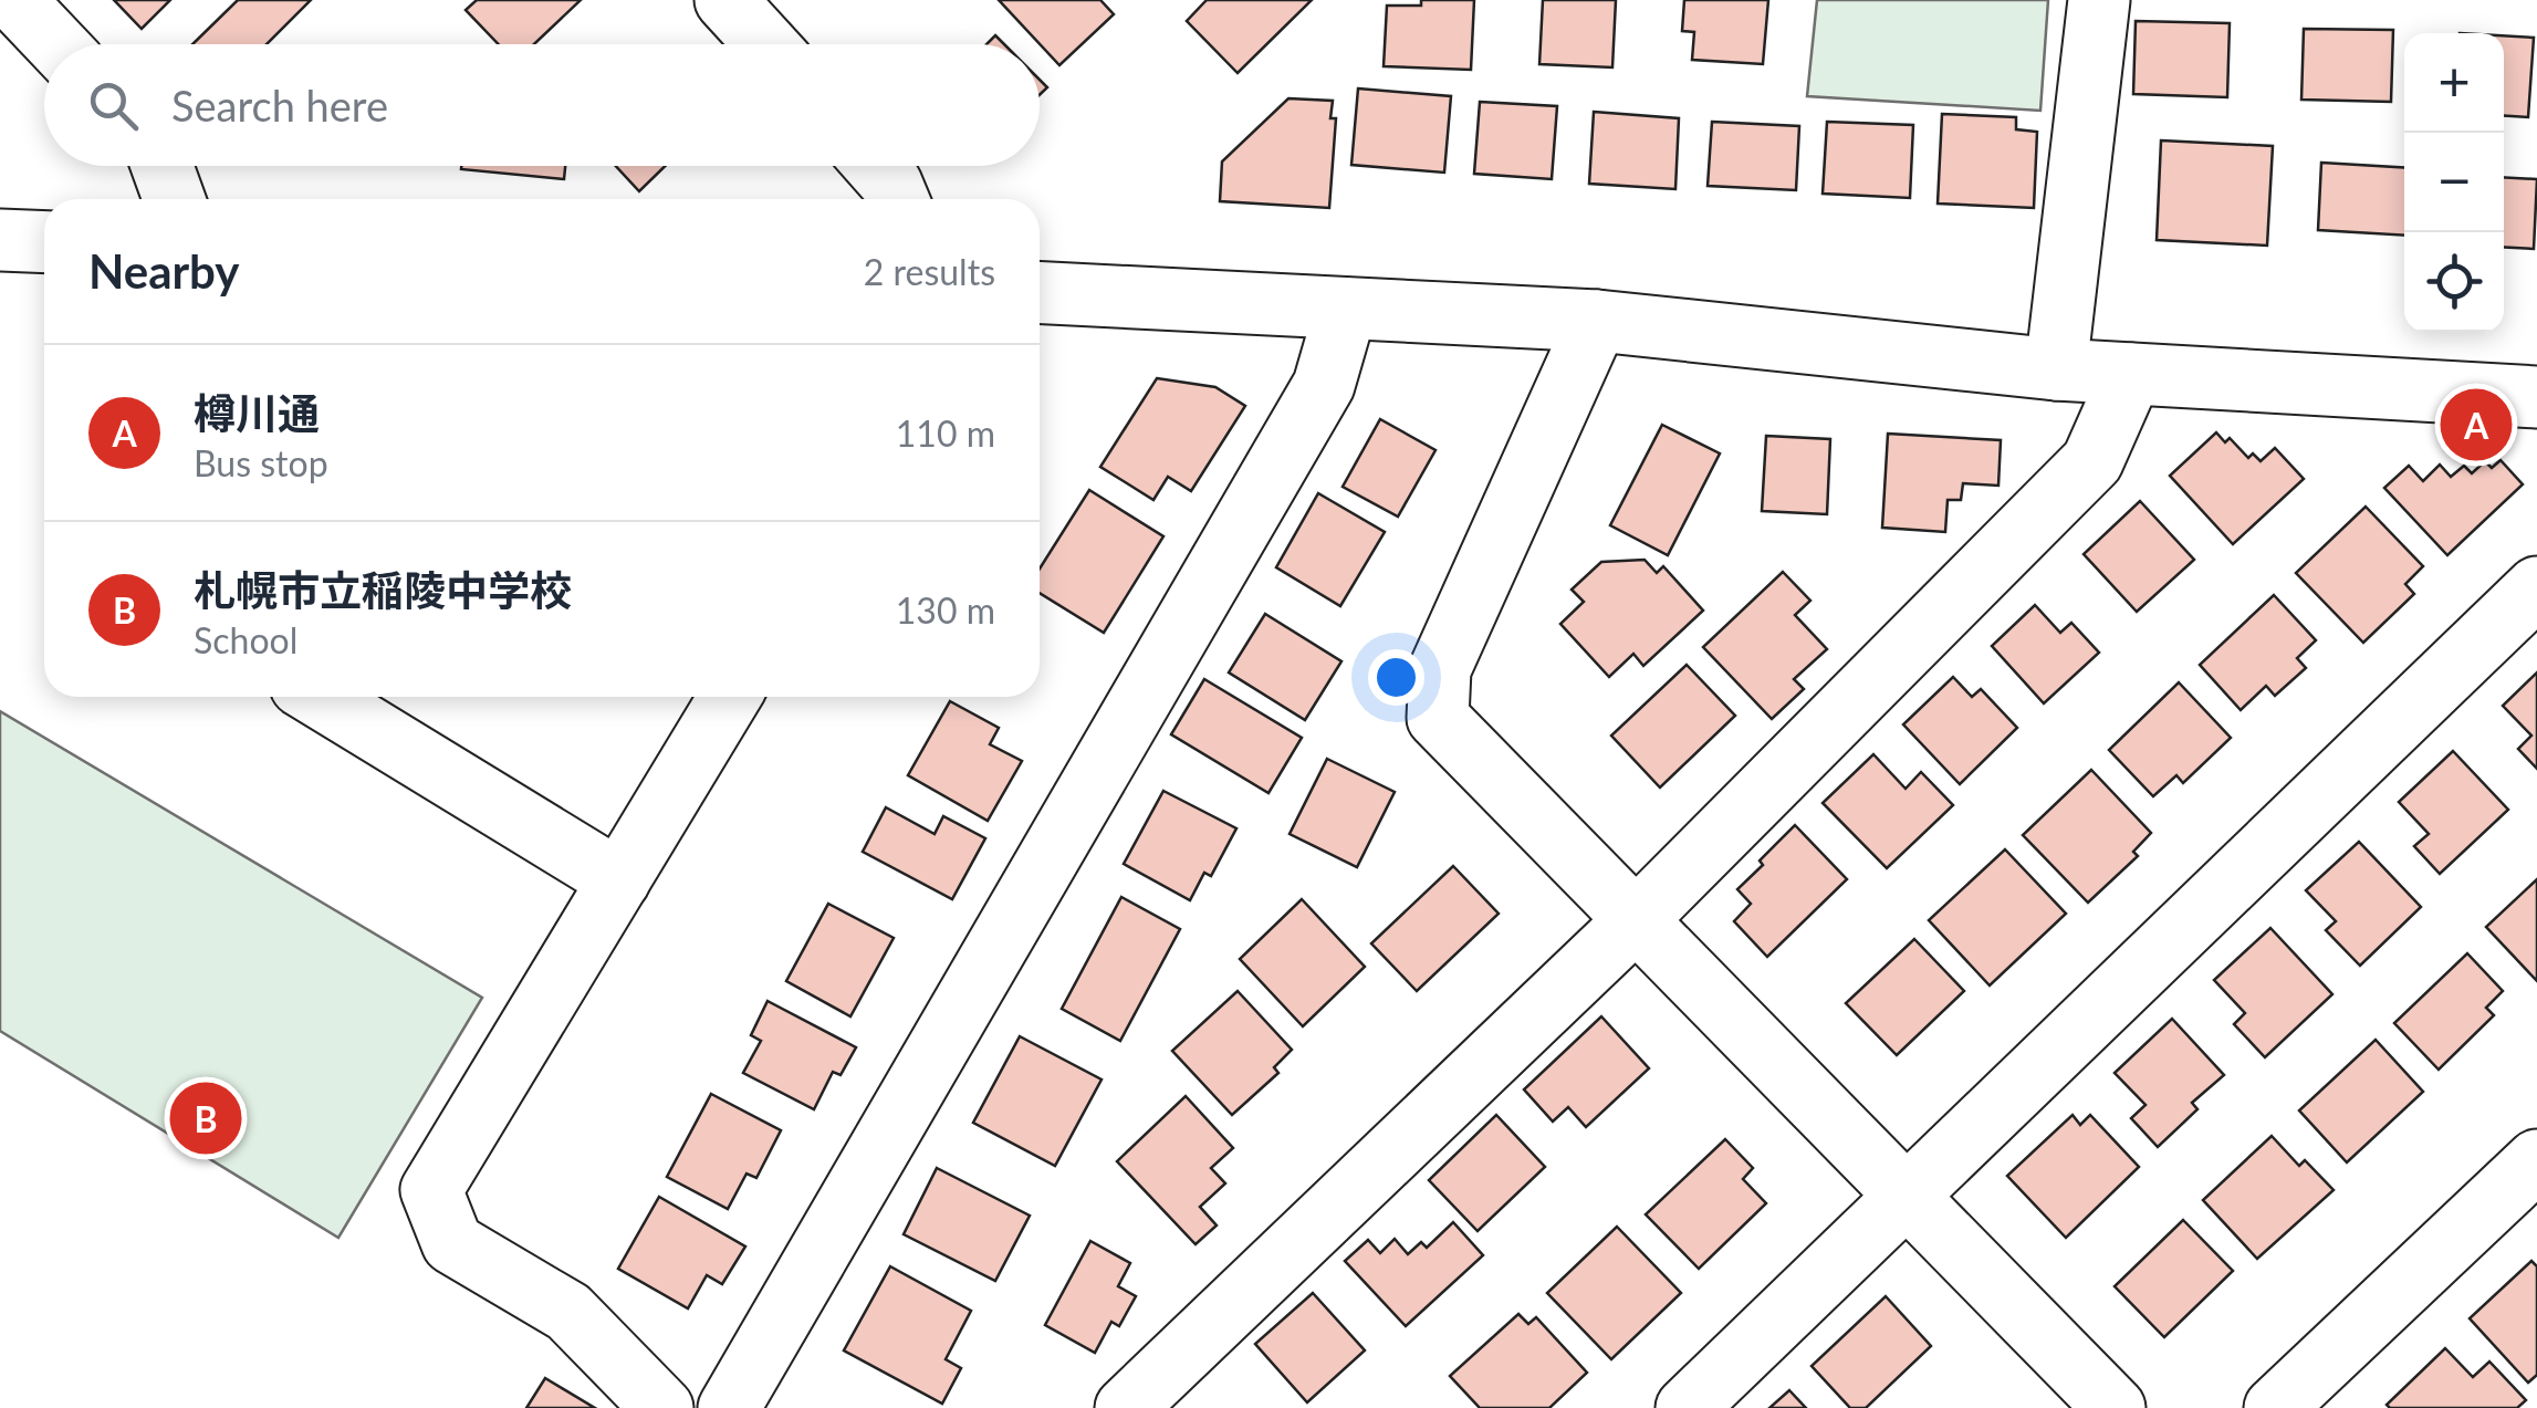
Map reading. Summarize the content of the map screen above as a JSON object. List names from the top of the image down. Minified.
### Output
{"page":{"map_buttons":["+","−"],"search":"Search here","heading":["Nearby","2 results"],"list":[{"mark":"A","name":"樽川通","note":"Bus stop","value":"110 m"},{"mark":"B","name":"札幌市立稲陵中学校","note":"School","value":"130 m"}],"pins":["A","B"]}}
